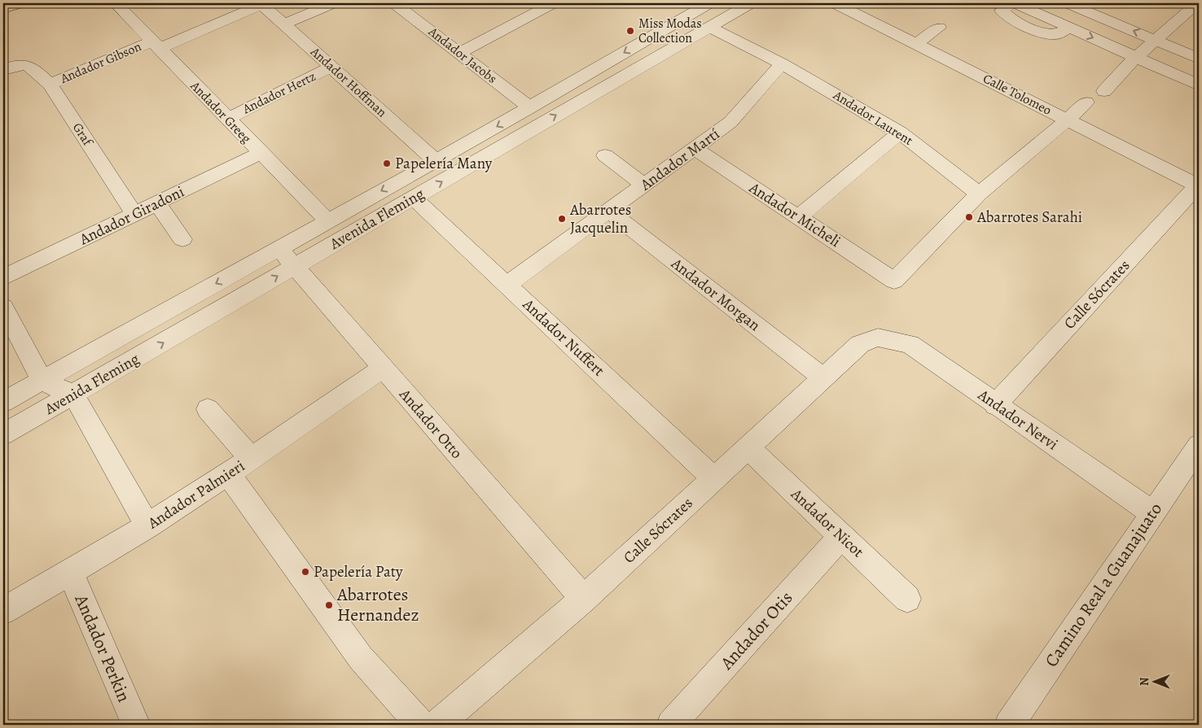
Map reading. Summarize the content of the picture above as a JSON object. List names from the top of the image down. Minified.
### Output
{"streets":{"street":["Andador Jacobs","Andador Gibson","Andador Hoffman","Andador Hertz","Calle Tolomeo","Andador Greeg","Andador Laurent","Graf","Andador Martí","Andador Micheli","Andador Giradoni","Avenida Fleming","Andador Morgan","Calle Sócrates","Andador Nuffert","Andador Nervi","Andador Otto","Andador Palmieri","Andador Nicot","Camino Real a Guanajuato","Andador Otis","Andador Perkin"]},"crossings":[["Andador Jacobs","Avenida Fleming"],["Andador Gibson","Andador Hoffman"],["Andador Gibson","Andador Greeg"],["Andador Gibson","Graf"],["Andador Hoffman","Andador Hertz"],["Andador Hoffman","Avenida Fleming"],["Andador Hertz","Andador Greeg"],["Calle Tolomeo","Calle Sócrates"],["Andador Greeg","Andador Giradoni"],["Andador Greeg","Avenida Fleming"],["Andador Laurent","Andador Martí"],["Andador Laurent","Andador Micheli"],["Andador Laurent","Avenida Fleming"],["Graf","Andador Giradoni"],["Andador Martí","Andador Micheli"],["Andador Martí","Andador Morgan"],["Andador Martí","Andador Nuffert"],["Avenida Fleming","Andador Nuffert"],["Avenida Fleming","Andador Otto"],["Andador Morgan","Calle Sócrates"],["Calle Sócrates","Andador Nuffert"],["Calle Sócrates","Andador Nervi"],["Calle Sócrates","Andador Otto"],["Calle Sócrates","Andador Nicot"],["Andador Nervi","Camino Real a Guanajuato"],["Andador Otto","Andador Palmieri"],["Andador Palmieri","Andador Perkin"],["Andador Nicot","Andador Otis"]],"places":["Miss Modas Collection","Papelería Many","Abarrotes Sarahi","Abarrotes Jacquelin","Papelería Paty","Abarrotes Hernandez"],"north":"left"}
